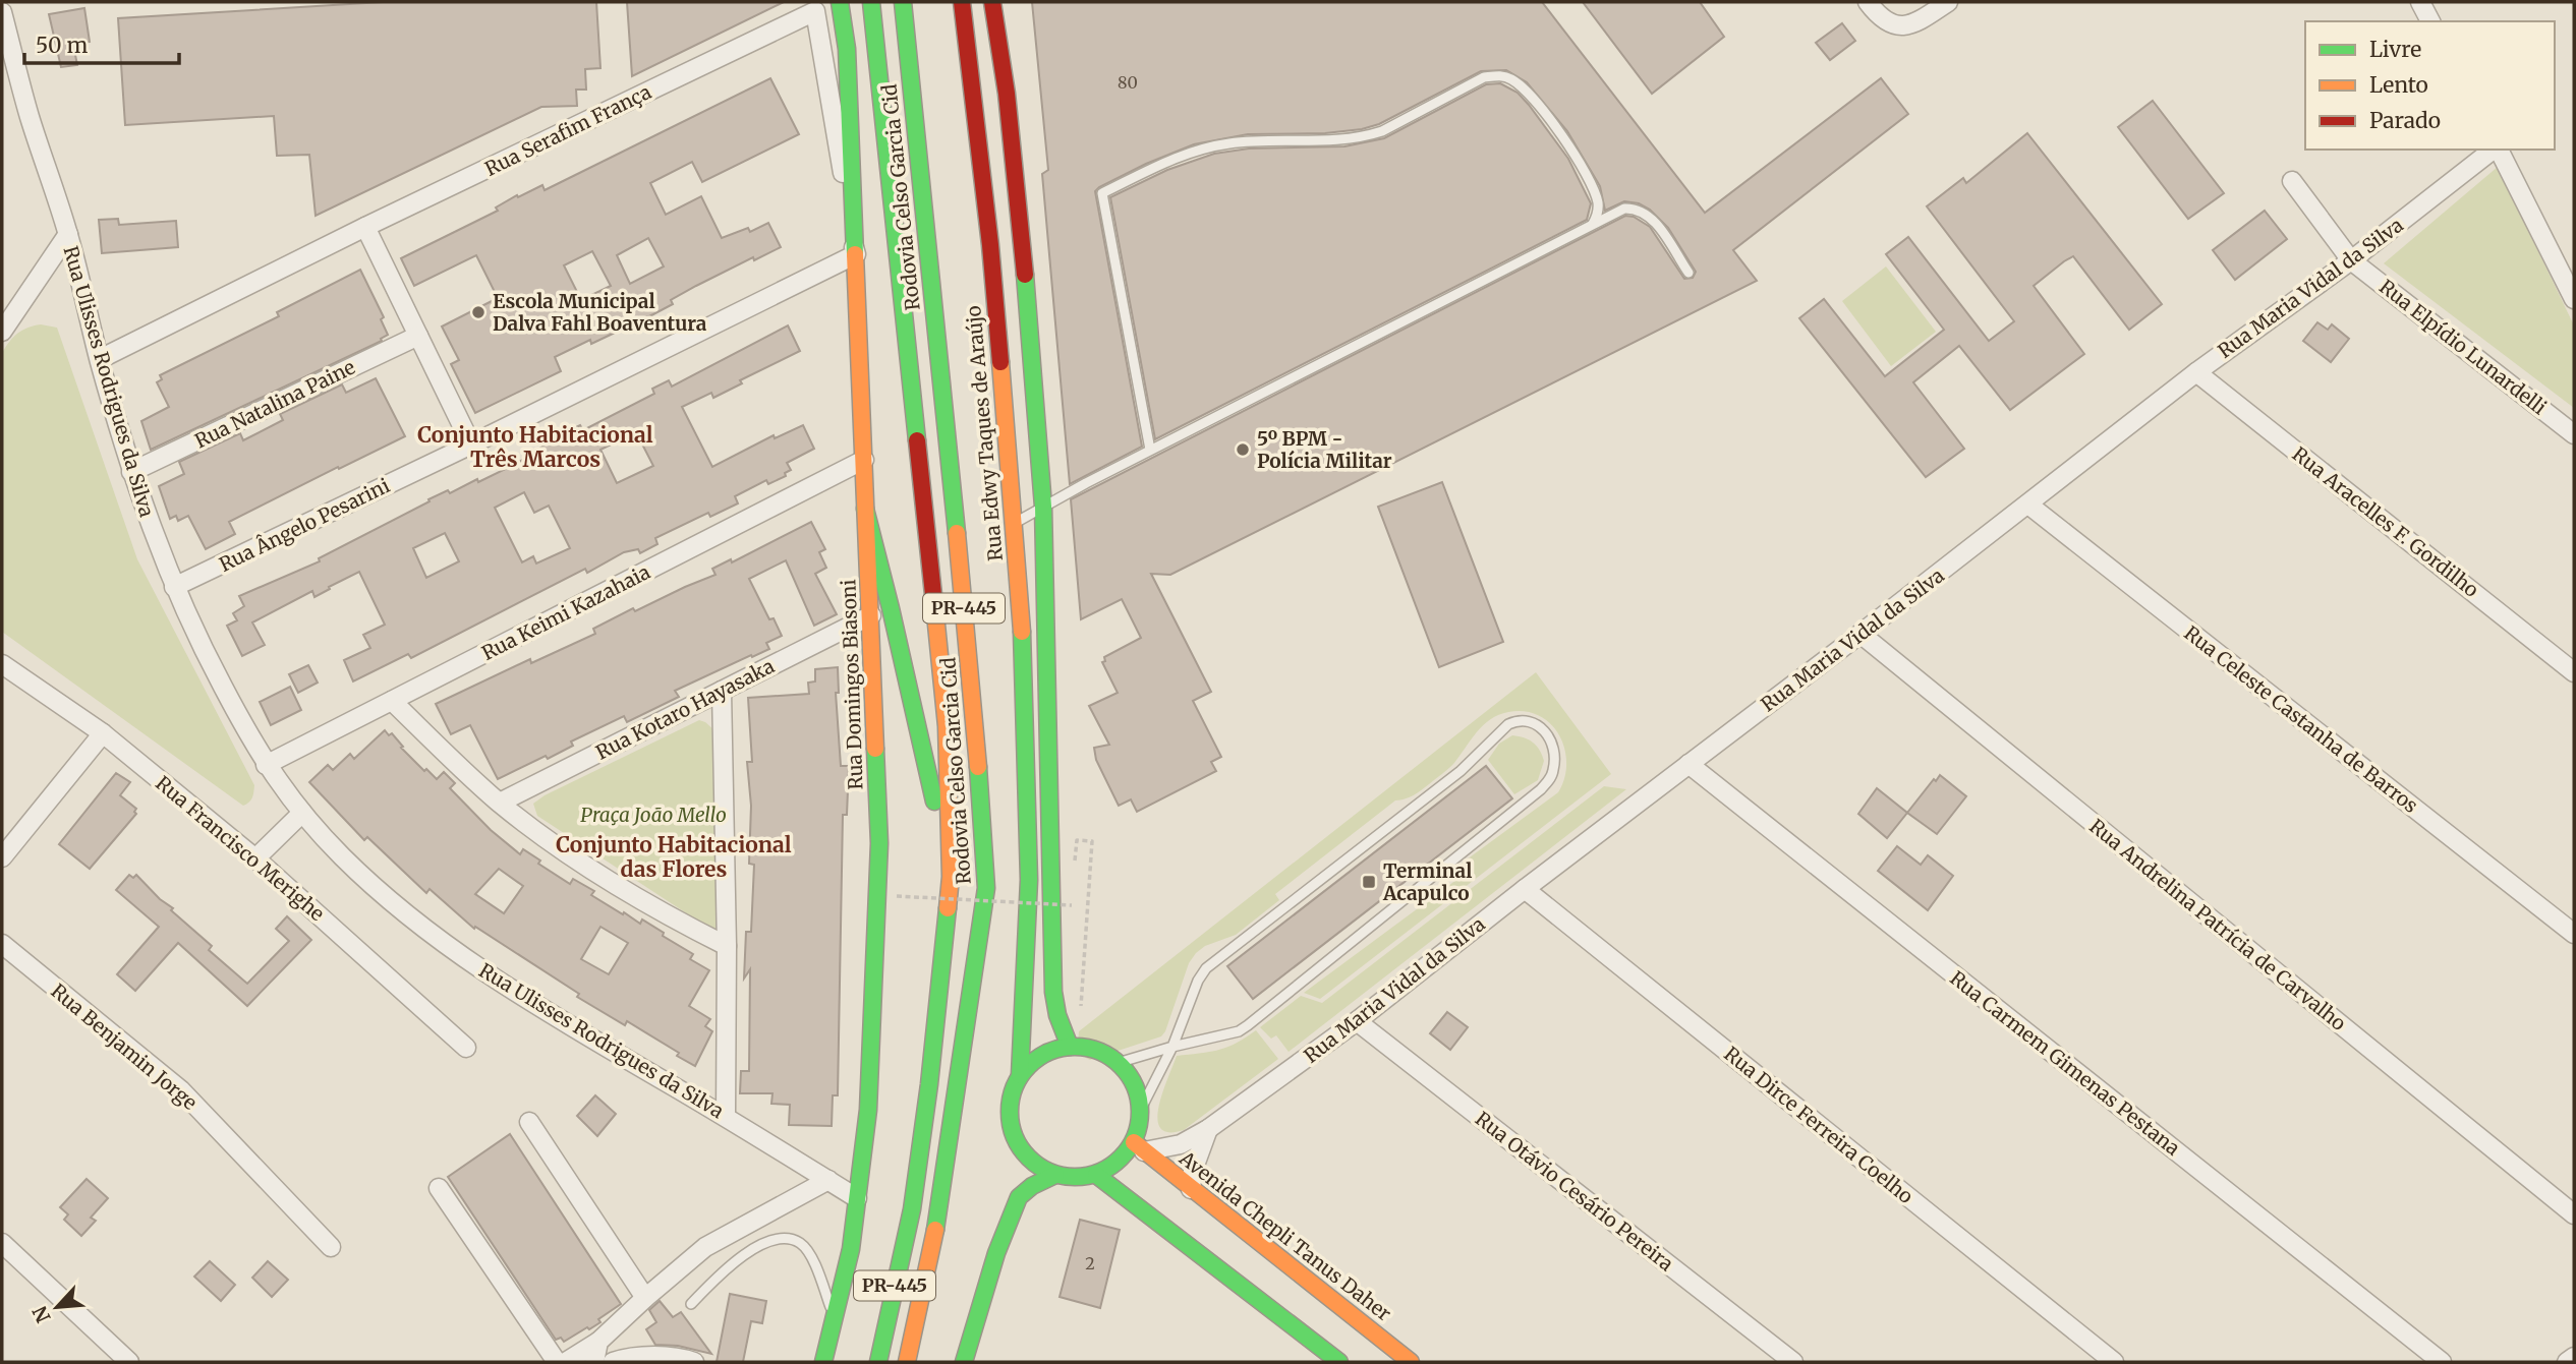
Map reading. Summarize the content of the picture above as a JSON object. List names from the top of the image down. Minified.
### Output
{"streets":{"main road":["Rodovia Celso Garcia Cid","Rua Edwy Taques de Araújo","PR-445","Rua Domingos Biasoni","Avenida Chepli Tanus Daher"],"street":["Rua Serafim França","Rua Maria Vidal da Silva","Rua Elpídio Lunardelli","Rua Ulisses Rodrigues da Silva","Rua Natalina Paine","Rua Aracelles F. Gordilho","Rua Ângelo Pesarini","Rua Keimi Kazahaia","Rua Kotaro Hayasaka","Rua Celeste Castanha de Barros","Rua Francisco Merighe","Rua Andrelina Patrícia de Carvalho","Rua Benjamin Jorge","Rua Carmem Gimenas Pestana","Rua Dirce Ferreira Coelho","Rua Otávio Cesário Pereira"]},"crossings":[["Rua Serafim França","Rua Ulisses Rodrigues da Silva"],["Rua Serafim França","Rua Ângelo Pesarini"],["Rua Serafim França","Rua Domingos Biasoni"],["Rua Maria Vidal da Silva","Rua Elpídio Lunardelli"],["Rua Maria Vidal da Silva","Rua Edwy Taques de Araújo"],["Rua Maria Vidal da Silva","Rua Aracelles F. Gordilho"],["Rua Maria Vidal da Silva","Rua Celeste Castanha de Barros"],["Rua Maria Vidal da Silva","Rua Andrelina Patrícia de Carvalho"],["Rua Maria Vidal da Silva","Rua Carmem Gimenas Pestana"],["Rua Maria Vidal da Silva","Rua Dirce Ferreira Coelho"],["Rua Maria Vidal da Silva","Rua Otávio Cesário Pereira"],["Rua Maria Vidal da Silva","Avenida Chepli Tanus Daher"],["Rua Ulisses Rodrigues da Silva","Rua Natalina Paine"],["Rua Ulisses Rodrigues da Silva","Rua Ângelo Pesarini"],["Rua Ulisses Rodrigues da Silva","Rua Keimi Kazahaia"],["Rua Ulisses Rodrigues da Silva","Rua Domingos Biasoni"],["Rua Edwy Taques de Araújo","Avenida Chepli Tanus Daher"],["Rua Ângelo Pesarini","Rua Domingos Biasoni"],["Rua Keimi Kazahaia","Rua Domingos Biasoni"],["Rua Domingos Biasoni","Rua Kotaro Hayasaka"]],"districts":["Conjunto Habitacional Três Marcos","Conjunto Habitacional das Flores"],"parks":["Praça João Mello"],"places":{"other":["Escola Municipal Dalva Fahl Boaventura","5º BPM - Polícia Militar"],"transit":["Terminal Acapulco"]},"house_numbers":["80","2"],"legend":["Livre","Lento","Parado"],"scale_bar":"50 m","north":"bottom left"}
